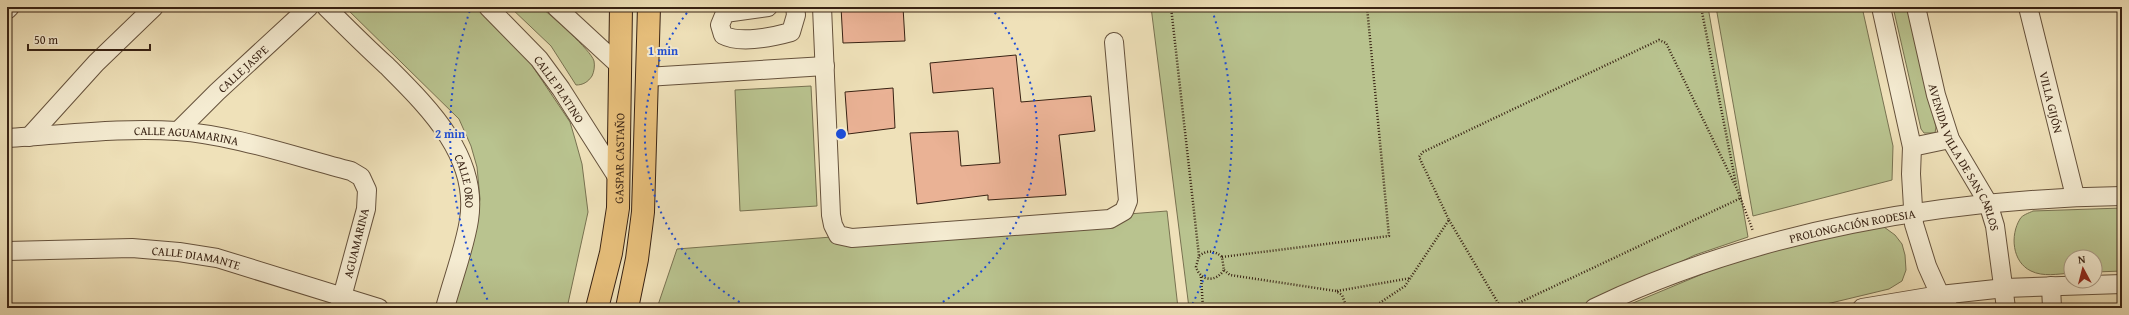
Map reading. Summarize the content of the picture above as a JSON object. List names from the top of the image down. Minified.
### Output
{"streets":{"main road":["GASPAR CASTAÑO"],"street":["CALLE JASPE","CALLE PLATINO","VILLA GIJÓN","CALLE AGUAMARINA","AVENIDA VILLA DE SAN CARLOS","CALLE ORO","PROLONGACIÓN RODESIA","AGUAMARINA","CALLE DIAMANTE"]},"crossings":[["CALLE JASPE","CALLE AGUAMARINA"],["CALLE PLATINO","GASPAR CASTAÑO"],["VILLA GIJÓN","PROLONGACIÓN RODESIA"],["CALLE AGUAMARINA","AGUAMARINA"],["AVENIDA VILLA DE SAN CARLOS","PROLONGACIÓN RODESIA"],["AGUAMARINA","CALLE DIAMANTE"]],"scale_bar":"50 m","north":"top","rings":["1 min","2 min"]}
